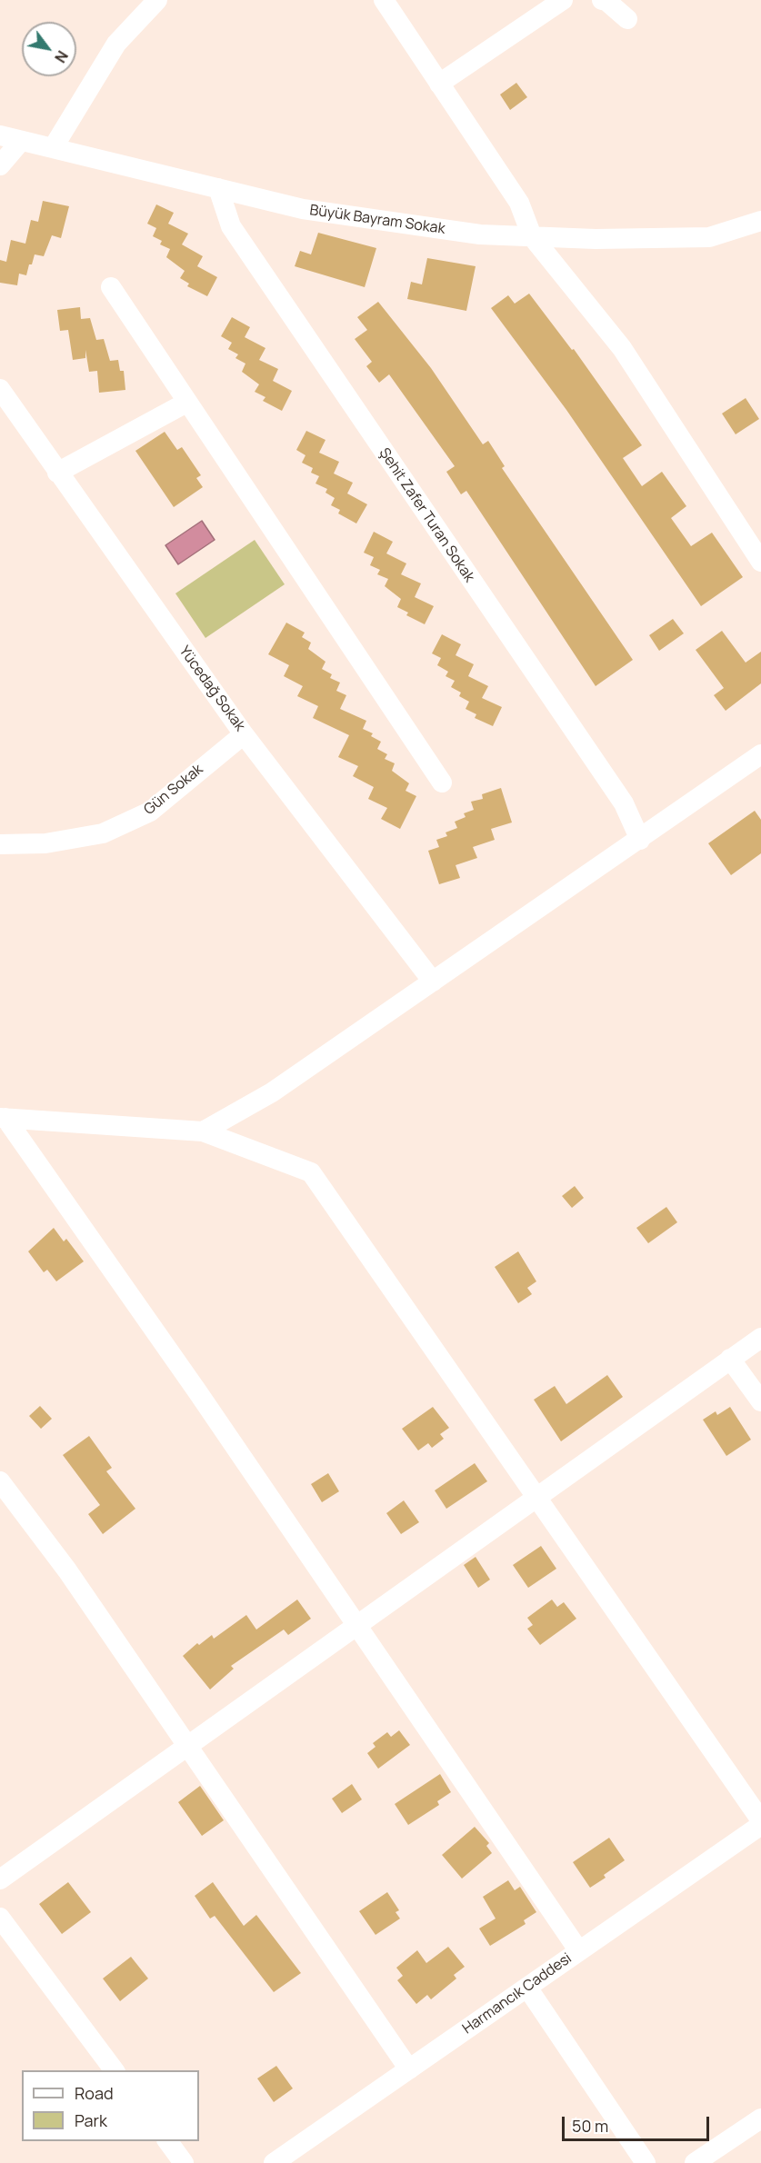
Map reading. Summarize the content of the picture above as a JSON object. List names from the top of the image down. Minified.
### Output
{"streets":{"street":["Büyük Bayram Sokak","Şehit Zafer Turan Sokak","Yücedağ Sokak","Gün Sokak","Harmancık Caddesi"]},"crossings":[["Büyük Bayram Sokak","Şehit Zafer Turan Sokak"],["Yücedağ Sokak","Gün Sokak"]],"legend":["Road","Park"],"scale_bar":"50 m","north":"bottom right"}
